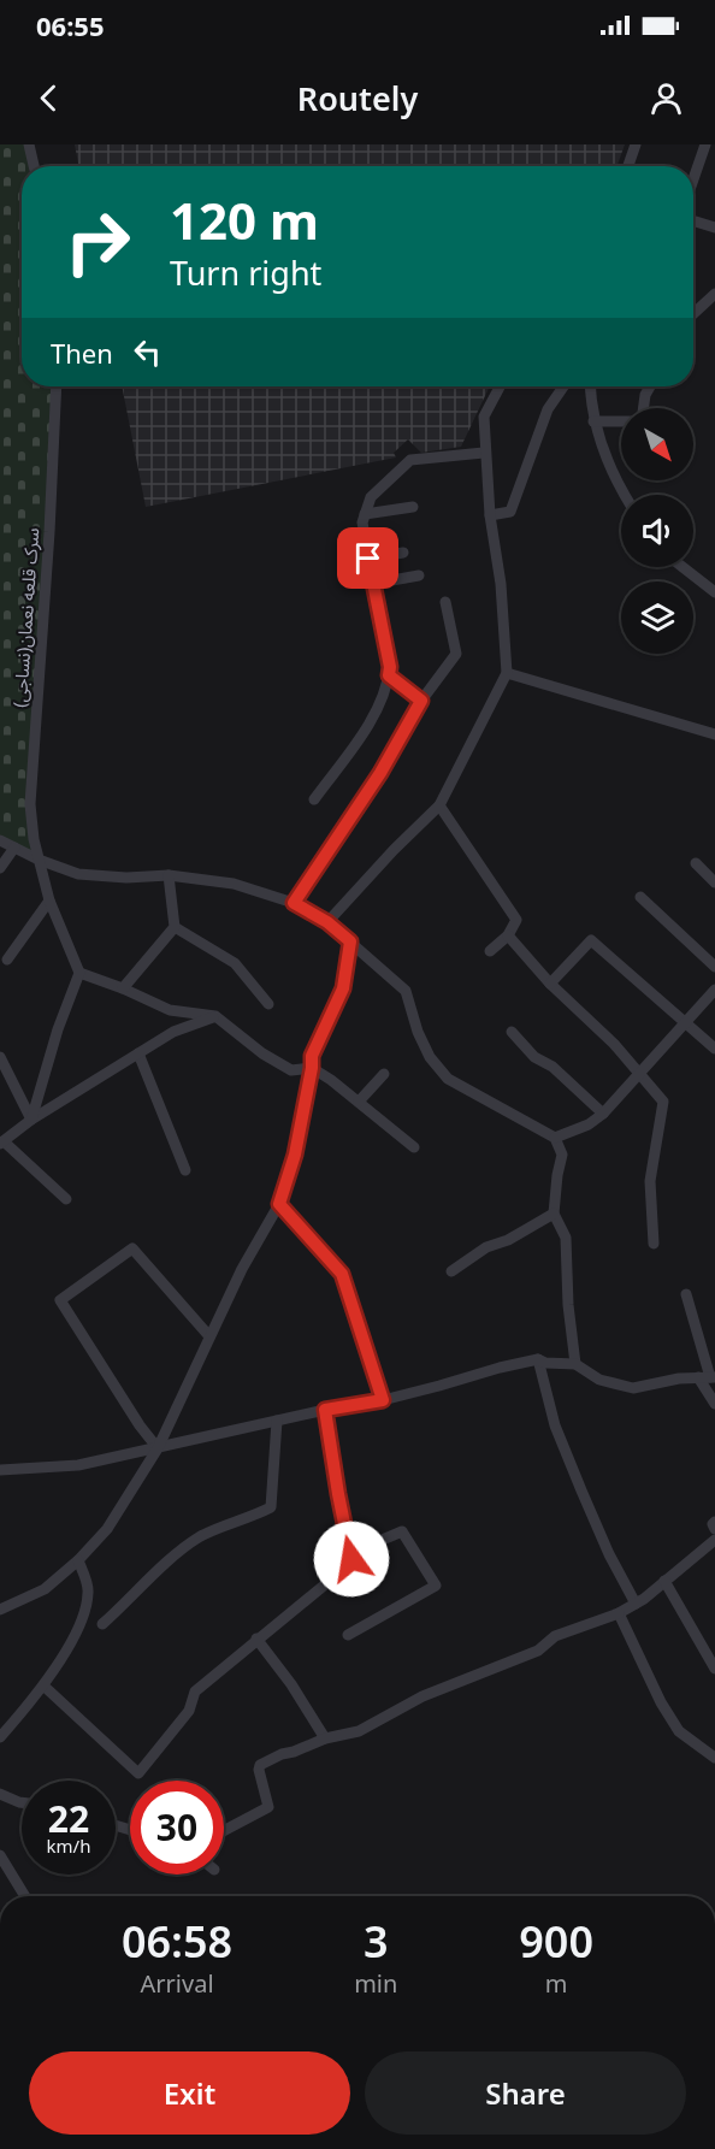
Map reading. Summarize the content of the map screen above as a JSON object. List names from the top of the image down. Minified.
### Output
{"streets":{"street":["سرک قلعه نعمان(نساجی)"]},"north":"bottom right","page":{"status":"06:55","header":"Routely","turn":["120 m","Turn right"],"then":"Then","speed":"22 km/h","limit":"30","eta":["06:58","Arrival","3","min","900","m"],"buttons":["Exit","Share"]}}
